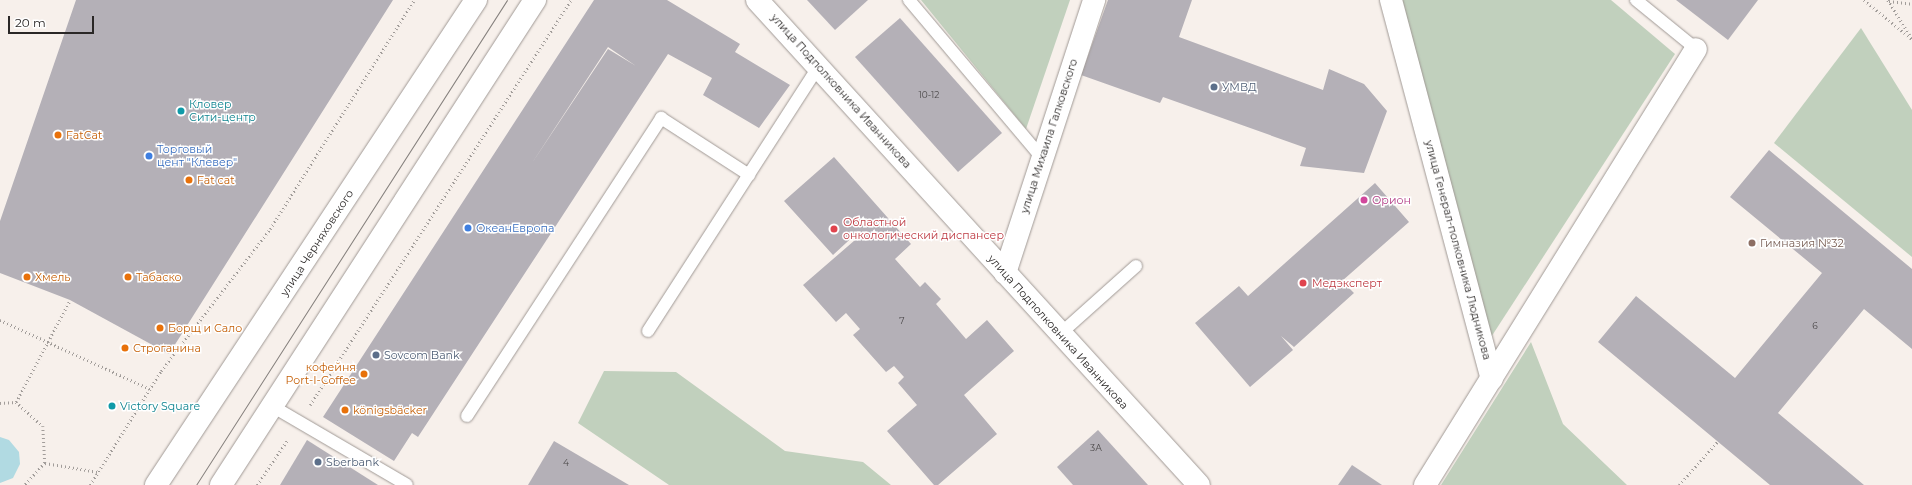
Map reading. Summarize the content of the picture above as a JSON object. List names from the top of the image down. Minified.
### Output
{"streets":{"street":["улица Подполковника Иванникова","улица Михаила Галковского","улица Черняховского","улица Генерал-полковника Людникова"]},"crossings":[["улица Подполковника Иванникова","улица Михаила Галковского"]],"places":["УМВД","Кловер Сити-центр","FatCat","Торговый цент \"Клевер\"","Fat cat","Орион","ОкеанЕвропа","Областной онкологический диспансер","Гимназия №32","Хмель","Табаско","Медэксперт","Борщ и Сало","Строганина","Sovcom Bank","кофейня Port-I-Coffee","Victory Square","königsbäcker","Sberbank"],"house_numbers":["10-12","7","6","3А","4"],"scale_bar":"20 m"}
